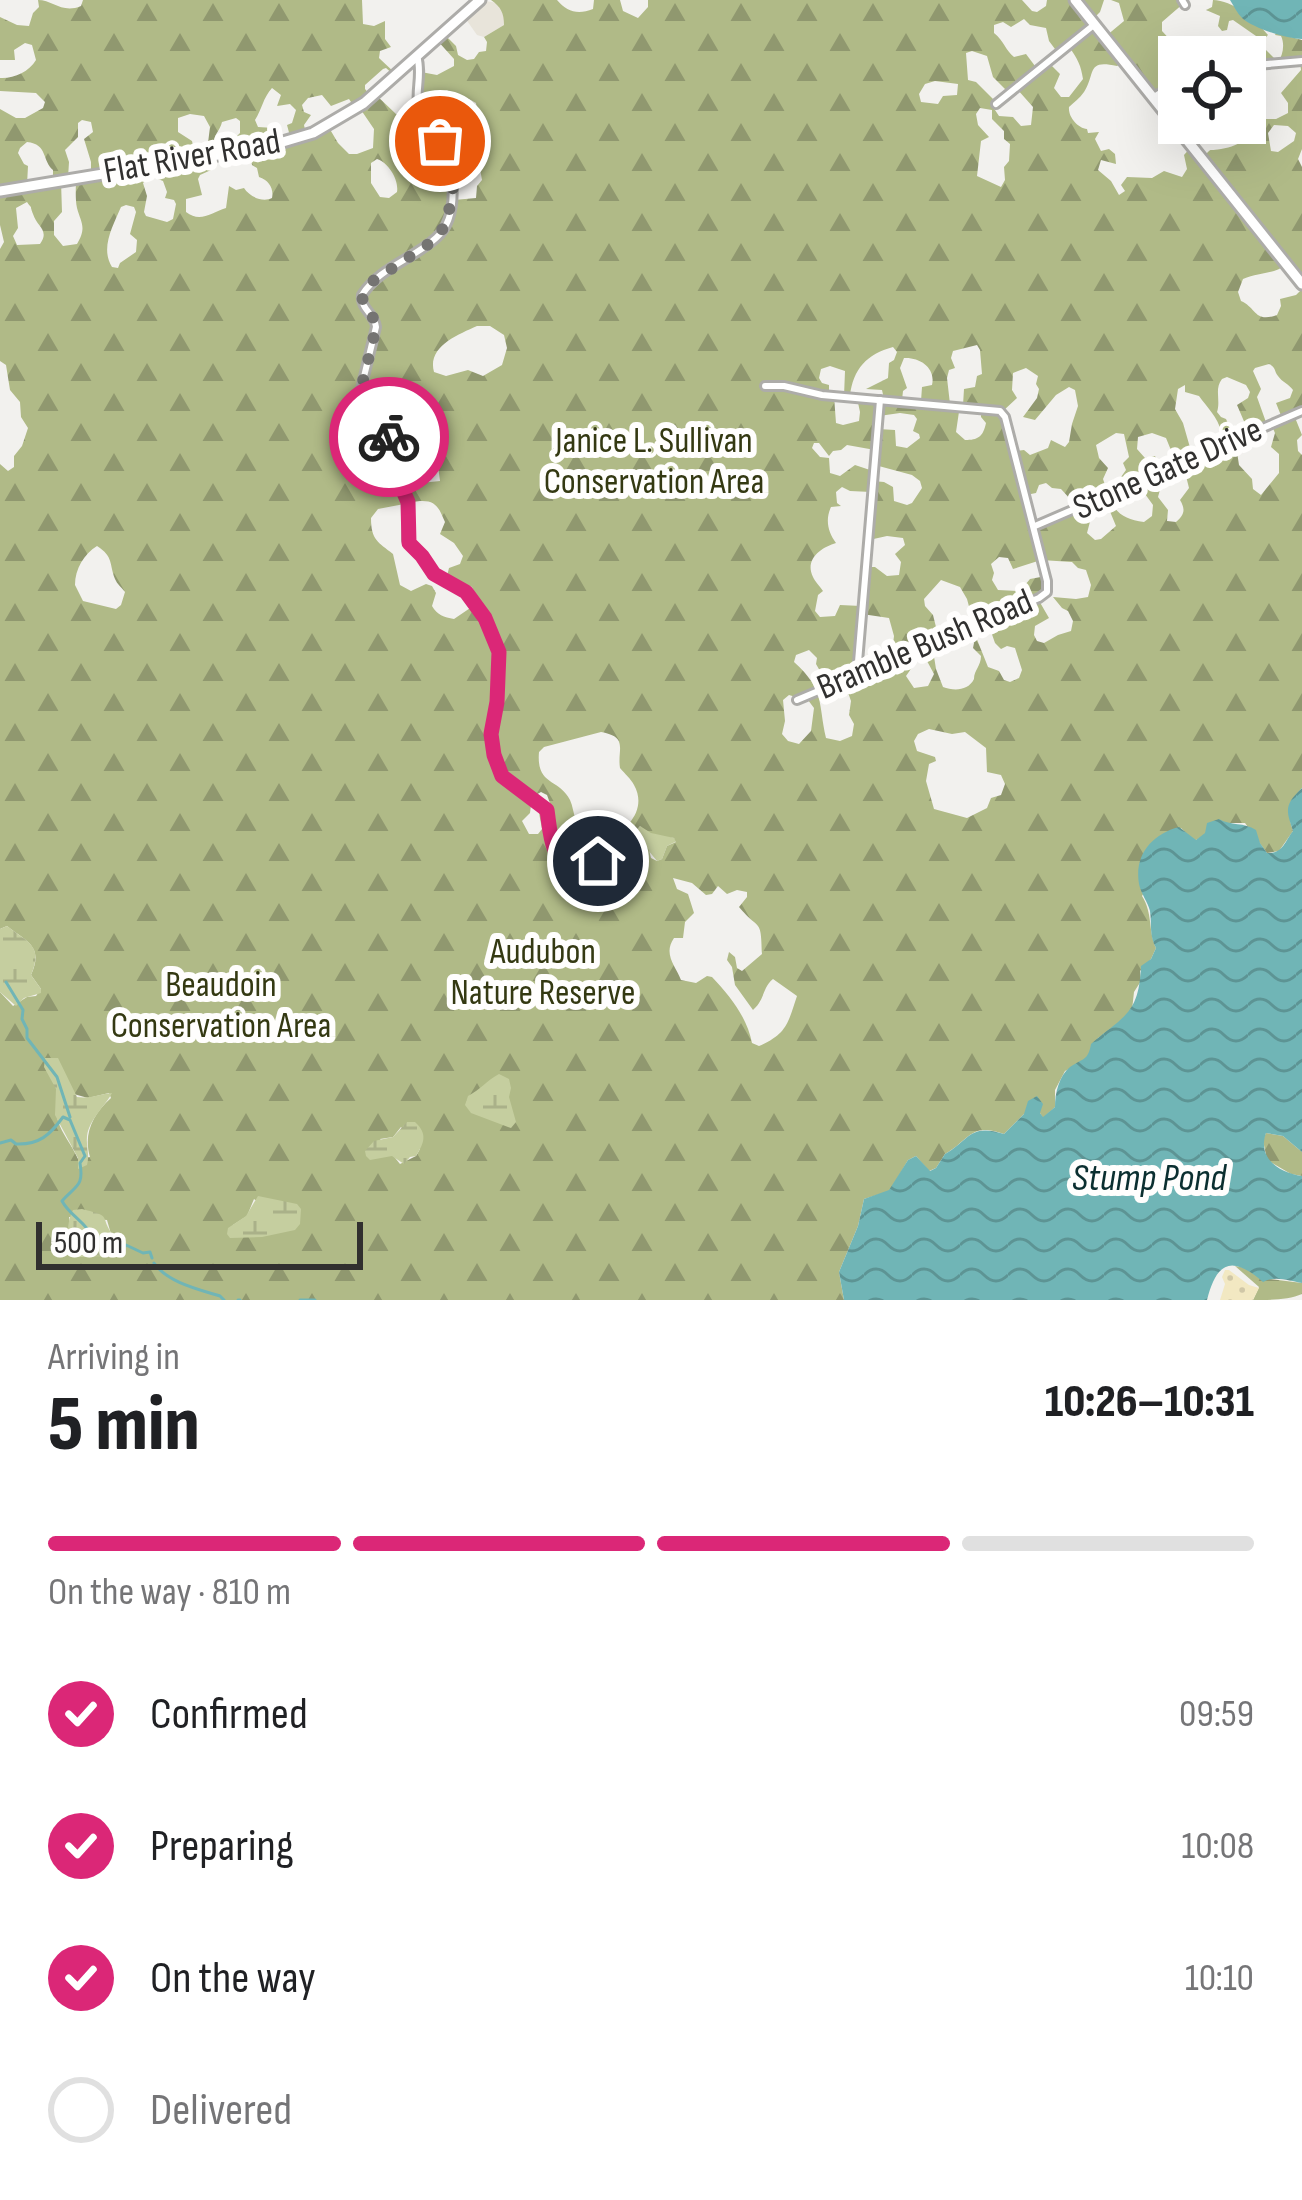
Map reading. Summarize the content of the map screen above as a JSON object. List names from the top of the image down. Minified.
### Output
{"streets":{"main road":["Flat River Road"],"street":["Stone Gate Drive","Bramble Bush Road"]},"crossings":[["Stone Gate Drive","Bramble Bush Road"]],"water":["Stump Pond"],"parks":["Janice L. Sullivan Conservation Area","Audubon Nature Reserve","Beaudoin Conservation Area"],"scale_bar":"500 m","page":{"scale":"500 m","heading":["5 min","Arriving in","10:26–10:31"],"bar":"On the way · 810 m","list":[["Confirmed","09:59"],["Preparing","10:08"],["On the way","10:10"],"Delivered"]}}
